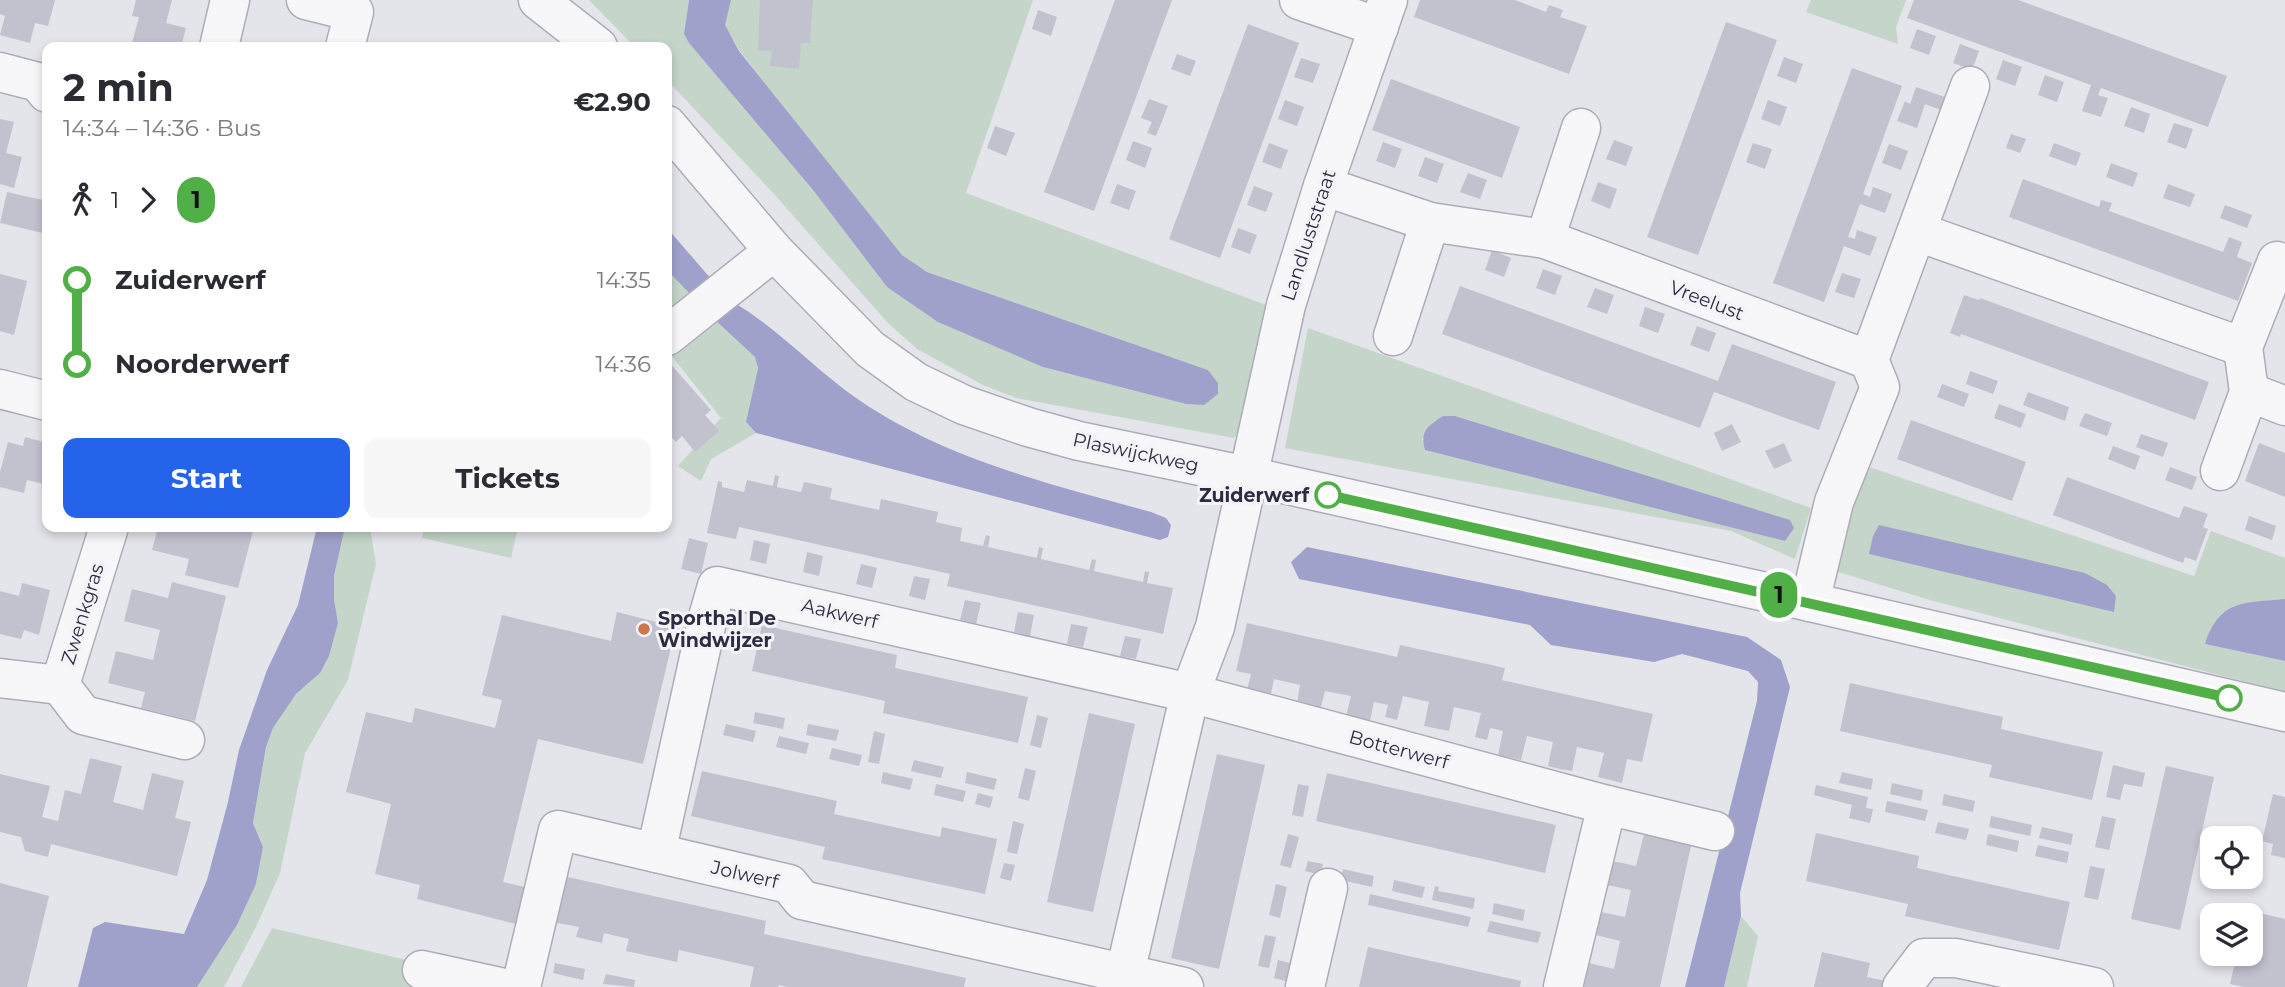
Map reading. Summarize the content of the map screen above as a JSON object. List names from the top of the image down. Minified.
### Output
{"streets":{"street":["Landluststraat","Vreelust","Plaswijckweg","Aakwerf","Zwenkgras","Botterwerf","Jolwerf"]},"crossings":[["Landluststraat","Vreelust"],["Landluststraat","Plaswijckweg"],["Aakwerf","Botterwerf"],["Aakwerf","Jolwerf"]],"places":["Zuiderwerf","Sporthal De Windwijzer"],"lines":["bus line 1"],"page":{"on_map":"1","heading":["2 min","14:34 – 14:36 · Bus","€2.90"],"legs":["1","1"],"list":[{"name":"Zuiderwerf","value":"14:35"},{"name":"Noorderwerf","value":"14:36"}],"buttons":["Start","Tickets"]}}
